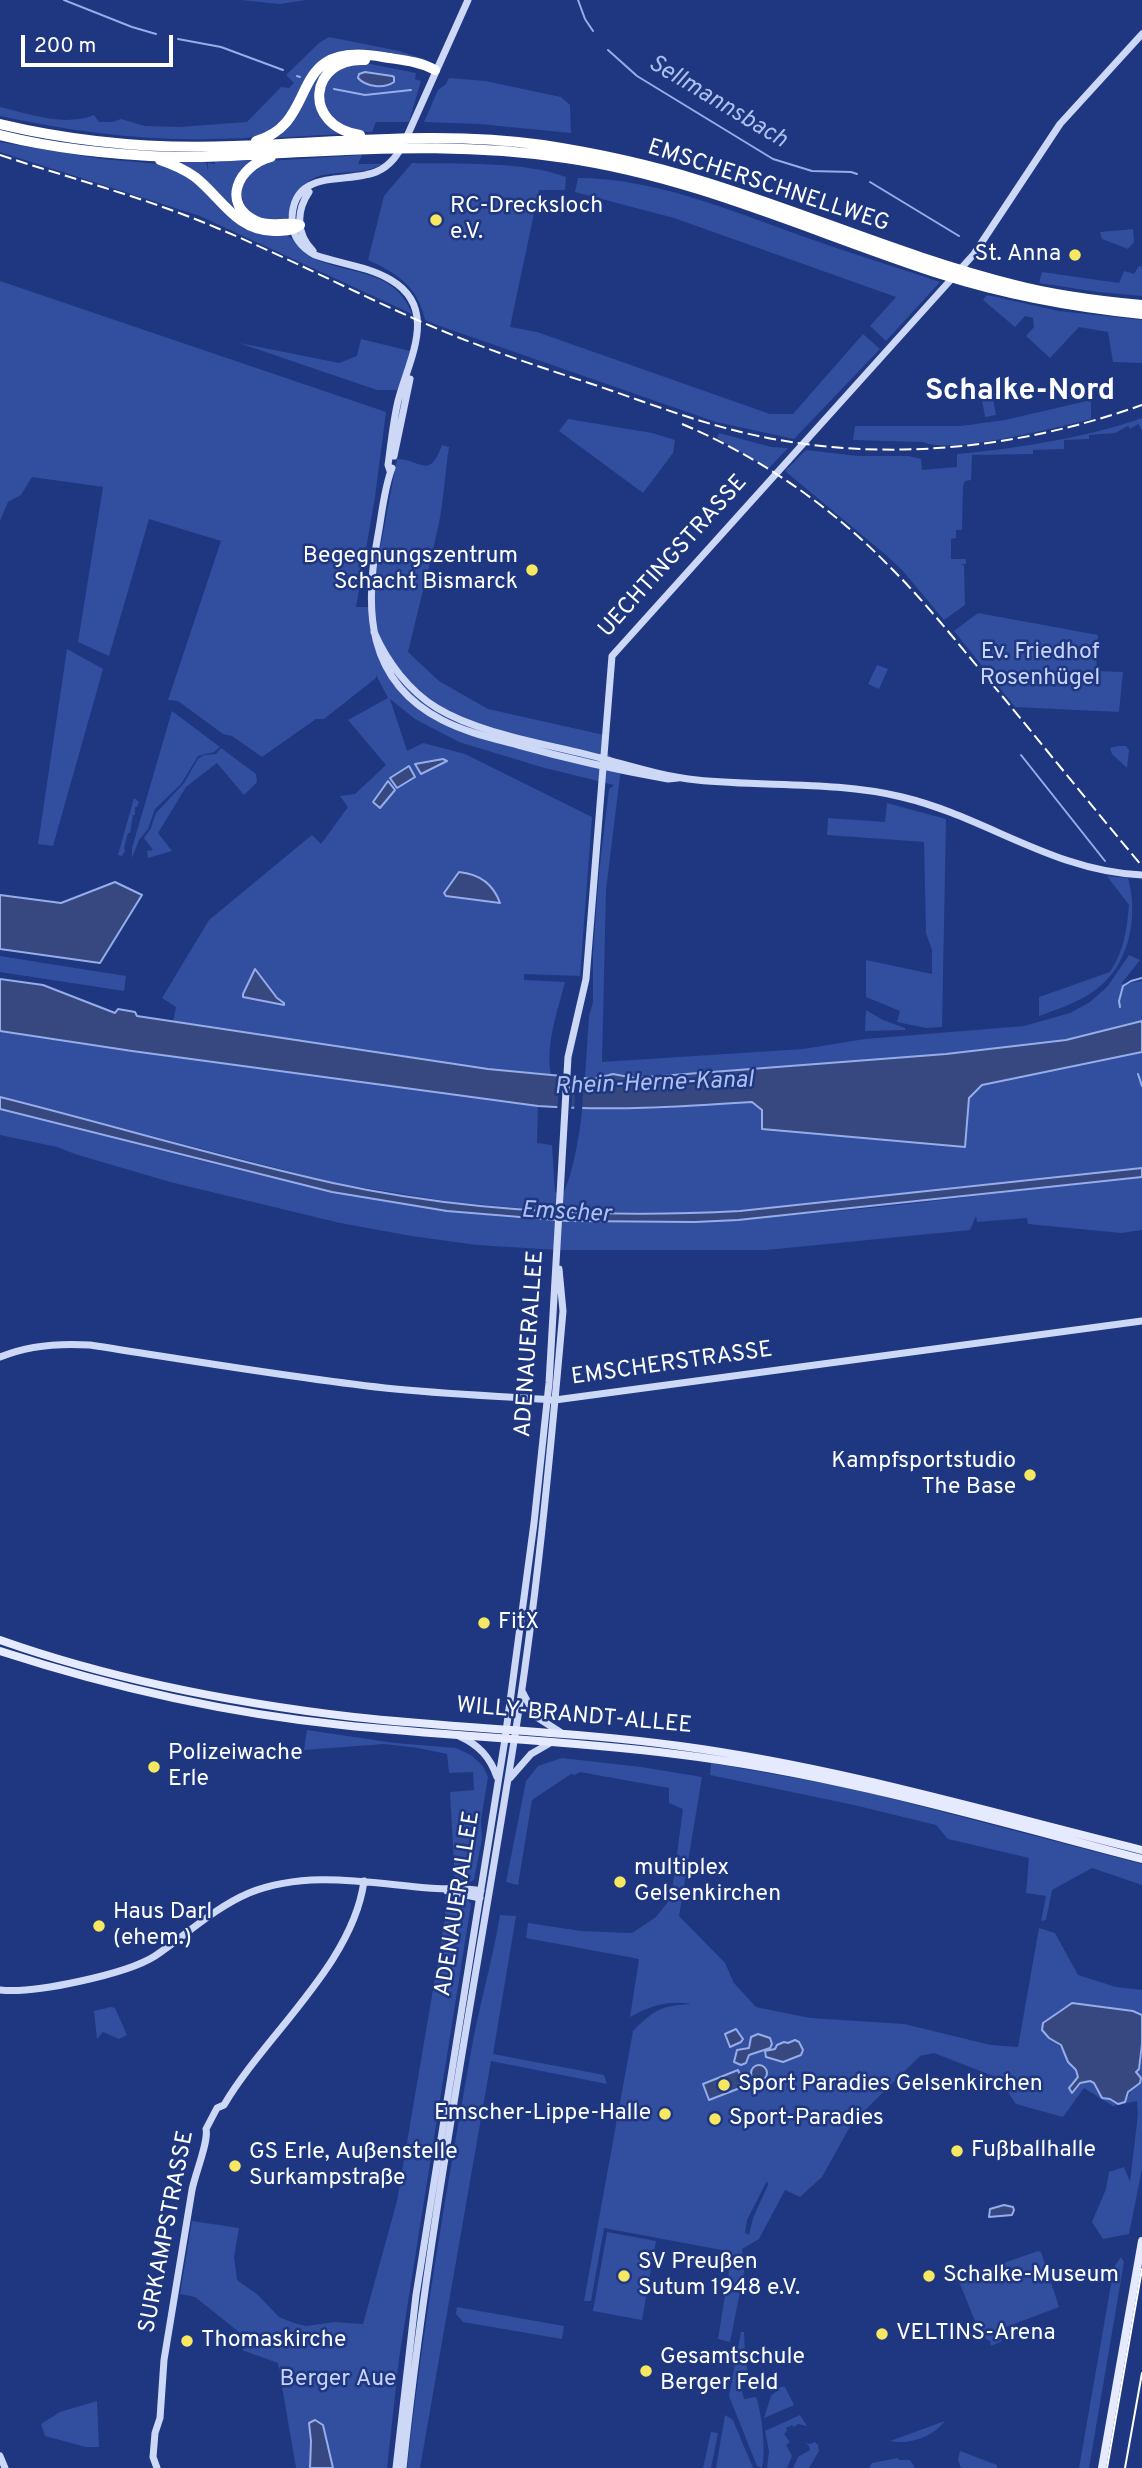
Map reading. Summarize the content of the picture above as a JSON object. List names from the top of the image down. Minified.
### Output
{"streets":{"highway":["EMSCHERSCHNELLWEG"],"main road":["UECHTINGSTRASSE","ADENAUERALLEE","EMSCHERSTRASSE","WILLY-BRANDT-ALLEE","SURKAMPSTRASSE"]},"crossings":[["UECHTINGSTRASSE","ADENAUERALLEE"],["ADENAUERALLEE","EMSCHERSTRASSE"],["ADENAUERALLEE","WILLY-BRANDT-ALLEE"]],"districts":["Schalke-Nord"],"water":["Sellmannsbach","Rhein-Herne-Kanal","Emscher"],"parks":["Ev. Friedhof Rosenhügel","Berger Aue"],"places":["RC-Drecksloch e.V.","St. Anna","Begegnungszentrum Schacht Bismarck","Kampfsportstudio The Base","FitX","Polizeiwache Erle","multiplex Gelsenkirchen","Haus Darl (ehem.)","Sport Paradies Gelsenkirchen","Emscher-Lippe-Halle","Sport-Paradies","Fußballhalle","GS Erle, Außenstelle Surkampstraße","SV Preußen Sutum 1948 e.V.","Schalke-Museum","VELTINS-Arena","Thomaskirche","Gesamtschule Berger Feld"],"scale_bar":"200 m"}
